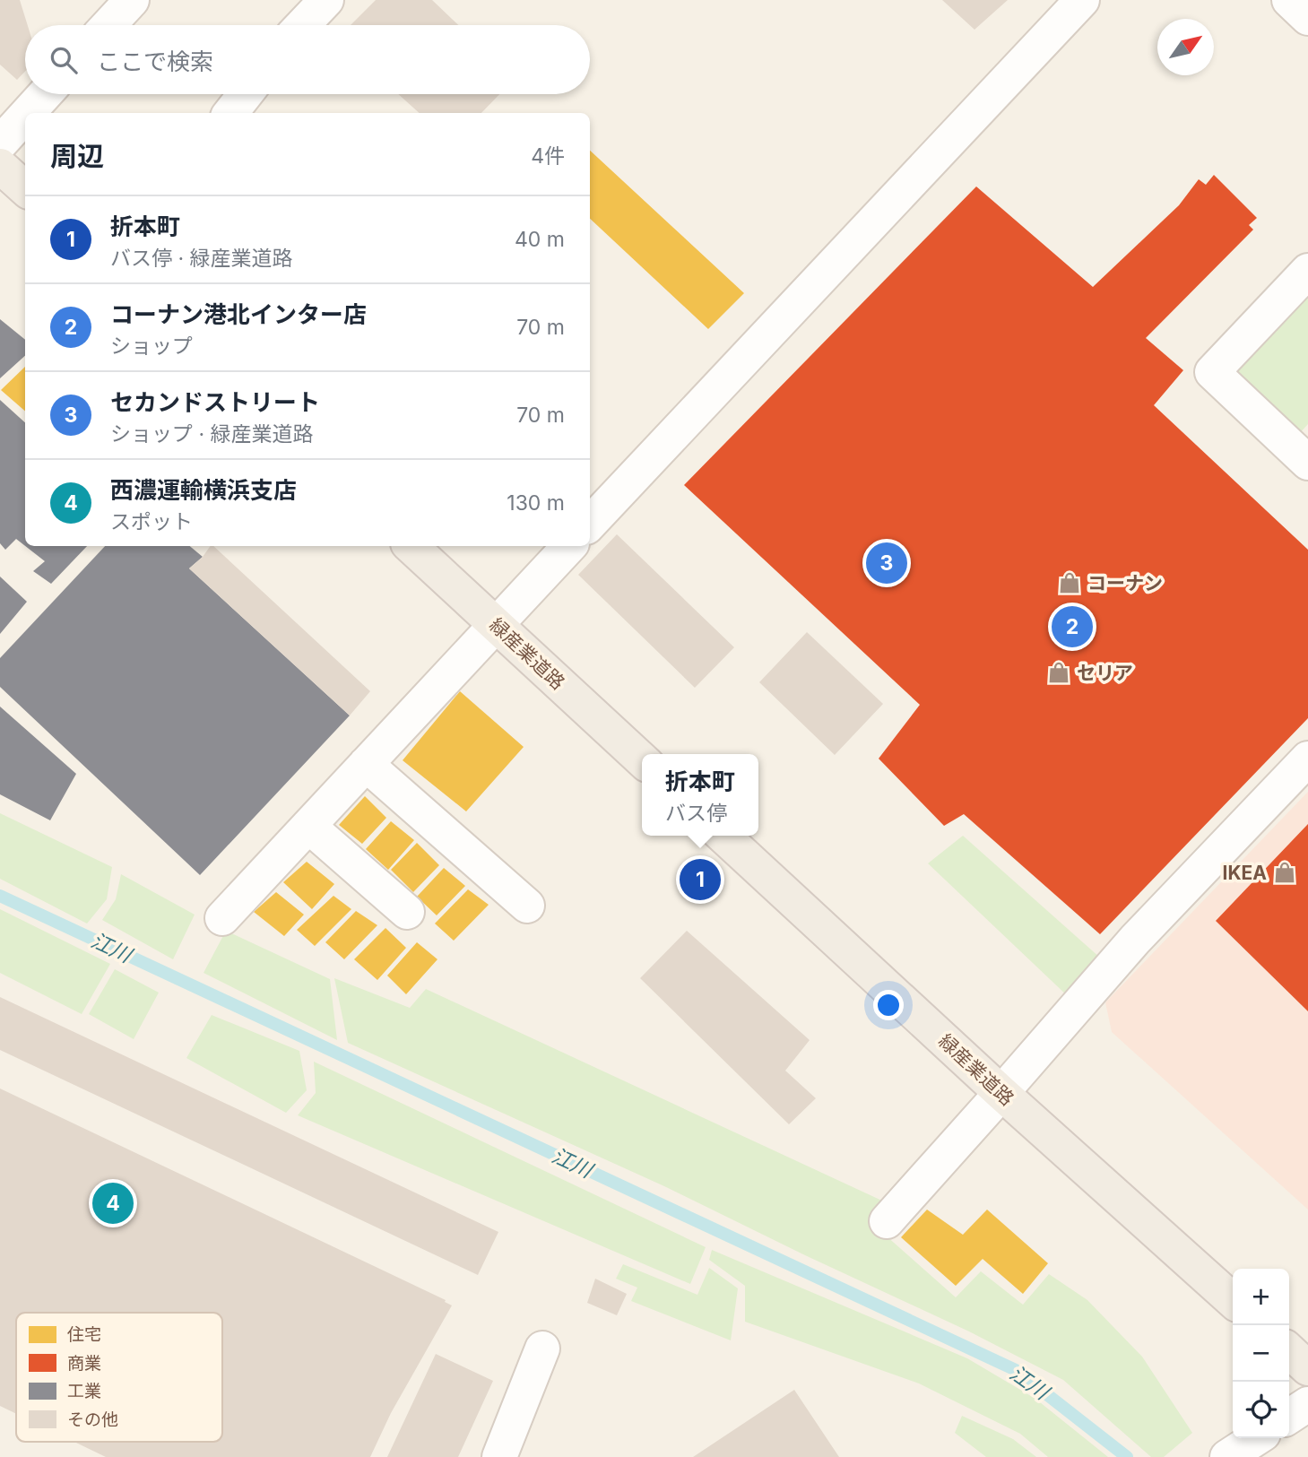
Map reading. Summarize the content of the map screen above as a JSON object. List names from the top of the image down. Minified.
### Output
{"streets":{"main road":["緑産業道路"]},"water":["江川"],"places":{"shop":["コーナン","セリア","IKEA"]},"legend":["住宅","商業","工業","その他"],"north":"top right","page":{"search":"ここで検索","heading":["周辺","4件"],"list":[{"mark":"1","name":"折本町","note":"バス停 · 緑産業道路","value":"40 m"},{"mark":"2","name":"コーナン港北インター店","note":"ショップ","value":"70 m"},{"mark":"3","name":"セカンドストリート","note":"ショップ · 緑産業道路","value":"70 m"},{"mark":"4","name":"西濃運輸横浜支店","note":"スポット","value":"130 m"}],"pins":["3","2","1","4"],"popup":["折本町","バス停"],"map_buttons":["+","−"]}}
